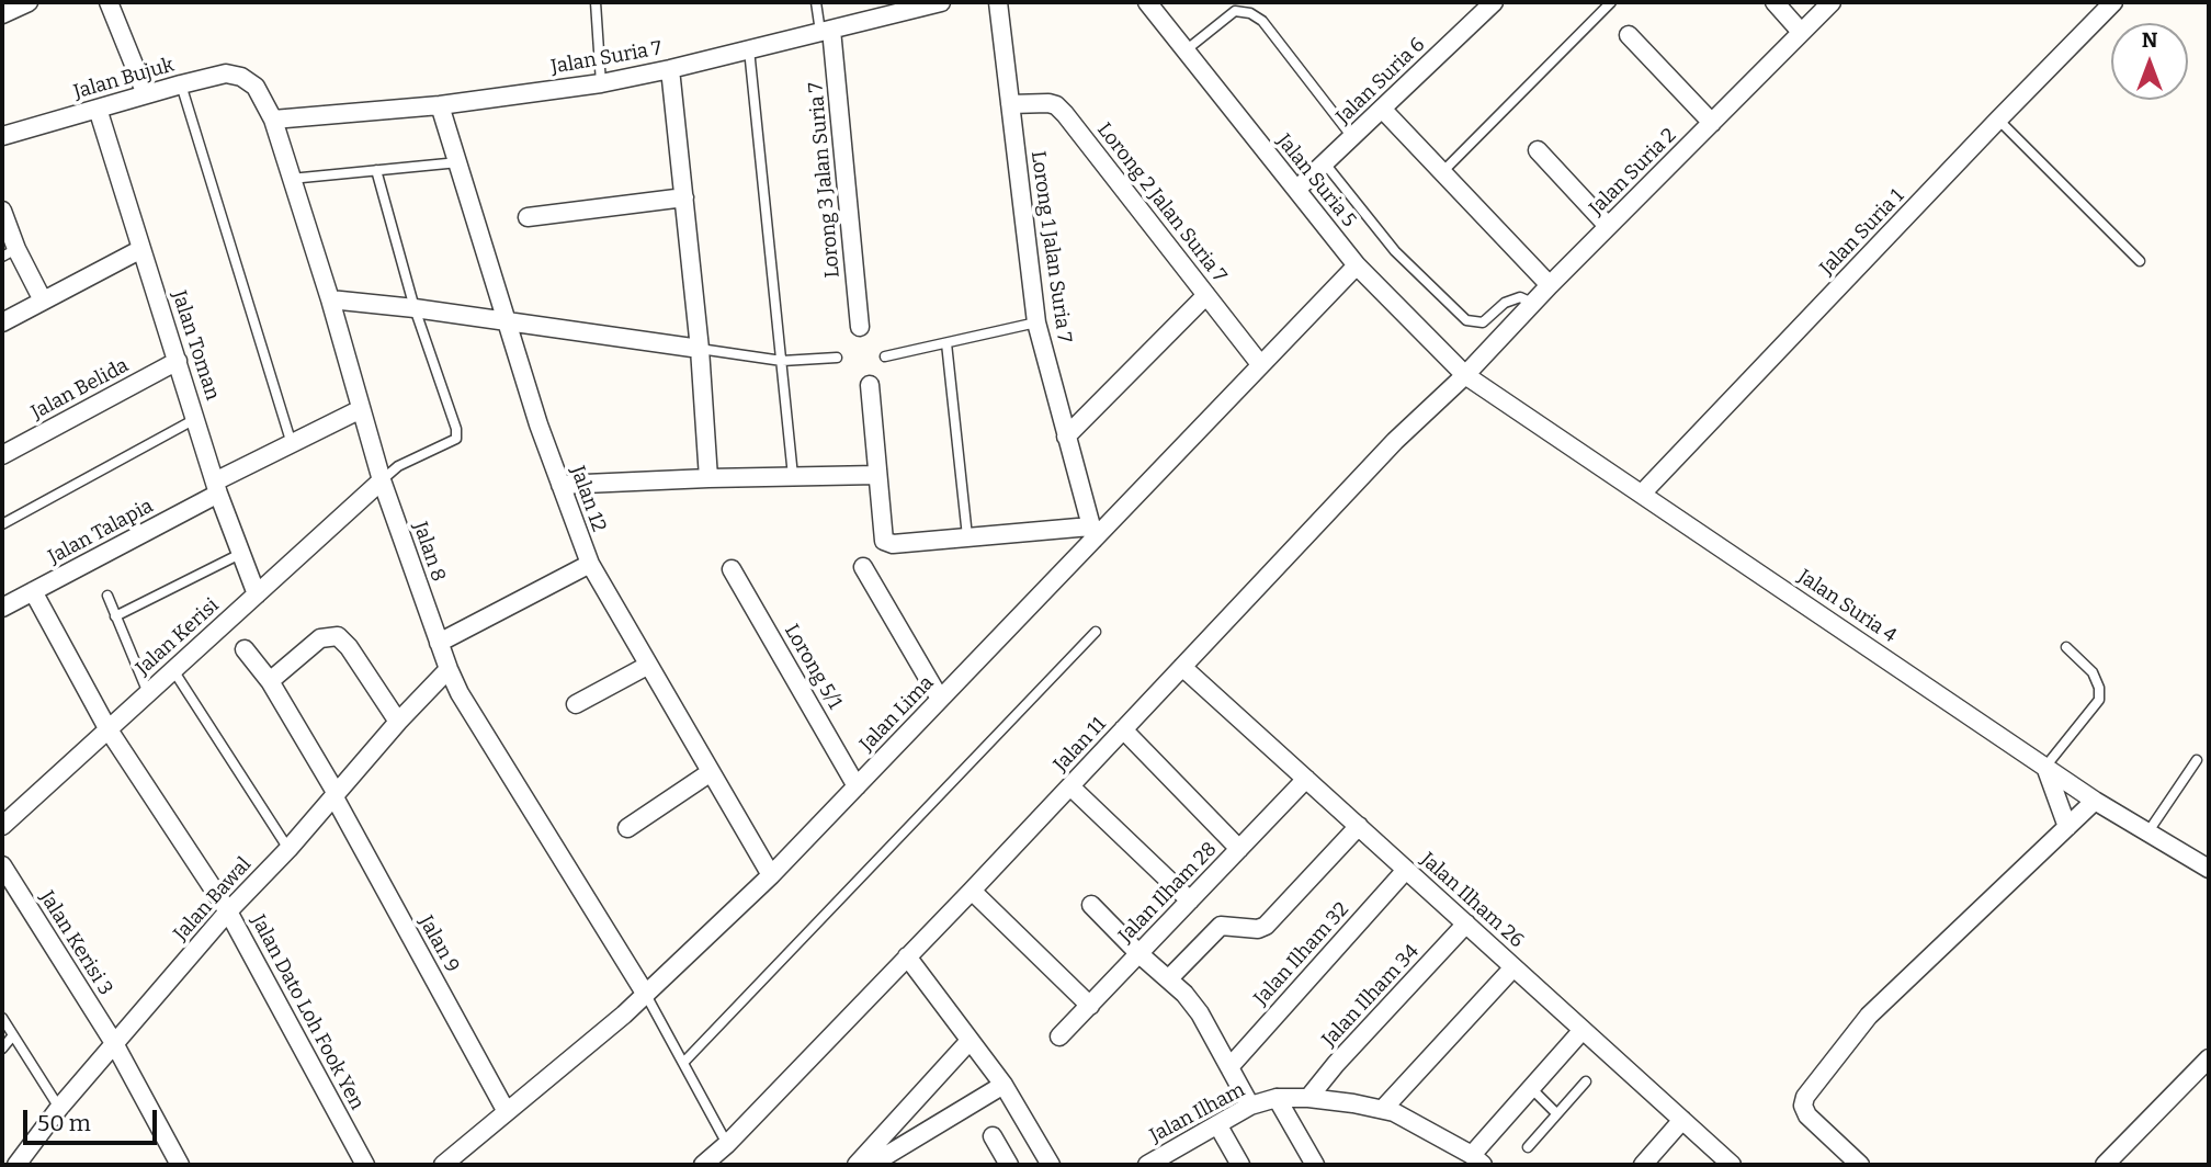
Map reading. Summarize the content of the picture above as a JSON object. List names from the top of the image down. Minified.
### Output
{"streets":{"street":["Jalan Suria 7","Jalan Bujuk","Jalan Suria 6","Jalan Suria 2","Lorong 3 Jalan Suria 7","Jalan Suria 5","Lorong 2 Jalan Suria 7","Jalan Suria 1","Lorong 1 Jalan Suria 7","Jalan Toman","Jalan Belida","Jalan 12","Jalan Talapia","Jalan 8","Jalan Suria 4","Jalan Kerisi","Lorong 5/1","Jalan Lima","Jalan 11","Jalan Ilham 28","Jalan Bawal","Jalan Ilham 26","Jalan Kerisi 3","Jalan 9","Jalan Ilham 32","Jalan Ilham 34","Jalan Dato Loh Fook Yen","Jalan Ilham"]},"crossings":[["Jalan Suria 7","Lorong 3 Jalan Suria 7"],["Jalan Suria 7","Jalan 12"],["Jalan Suria 7","Jalan 8"],["Jalan Bujuk","Jalan Toman"],["Jalan Bujuk","Jalan 8"],["Jalan Suria 6","Jalan Suria 5"],["Jalan Suria 2","Jalan Suria 5"],["Jalan Suria 2","Jalan Suria 4"],["Jalan Suria 2","Jalan 11"],["Jalan Suria 5","Jalan Suria 4"],["Jalan Suria 5","Jalan Lima"],["Jalan Suria 5","Jalan 11"],["Lorong 2 Jalan Suria 7","Lorong 1 Jalan Suria 7"],["Lorong 2 Jalan Suria 7","Jalan Lima"],["Jalan Suria 1","Jalan Suria 4"],["Lorong 1 Jalan Suria 7","Jalan Lima"],["Jalan Toman","Jalan Belida"],["Jalan Toman","Jalan Talapia"],["Jalan Toman","Jalan Kerisi"],["Jalan 12","Jalan Lima"],["Jalan Talapia","Jalan 8"],["Jalan Talapia","Jalan Dato Loh Fook Yen"],["Jalan 8","Jalan Kerisi"],["Jalan 8","Jalan Lima"],["Jalan 8","Jalan Bawal"],["Jalan Suria 4","Jalan 11"],["Jalan Kerisi","Jalan Dato Loh Fook Yen"],["Lorong 5/1","Jalan Lima"],["Jalan Lima","Jalan 9"],["Jalan 11","Jalan Ilham 26"],["Jalan Ilham 28","Jalan Ilham 26"],["Jalan Bawal","Jalan Kerisi 3"],["Jalan Bawal","Jalan 9"],["Jalan Bawal","Jalan Dato Loh Fook Yen"],["Jalan Ilham 26","Jalan Ilham 32"],["Jalan Ilham 26","Jalan Ilham 34"],["Jalan Ilham 34","Jalan Ilham"]],"scale_bar":"50 m","north":"top"}
